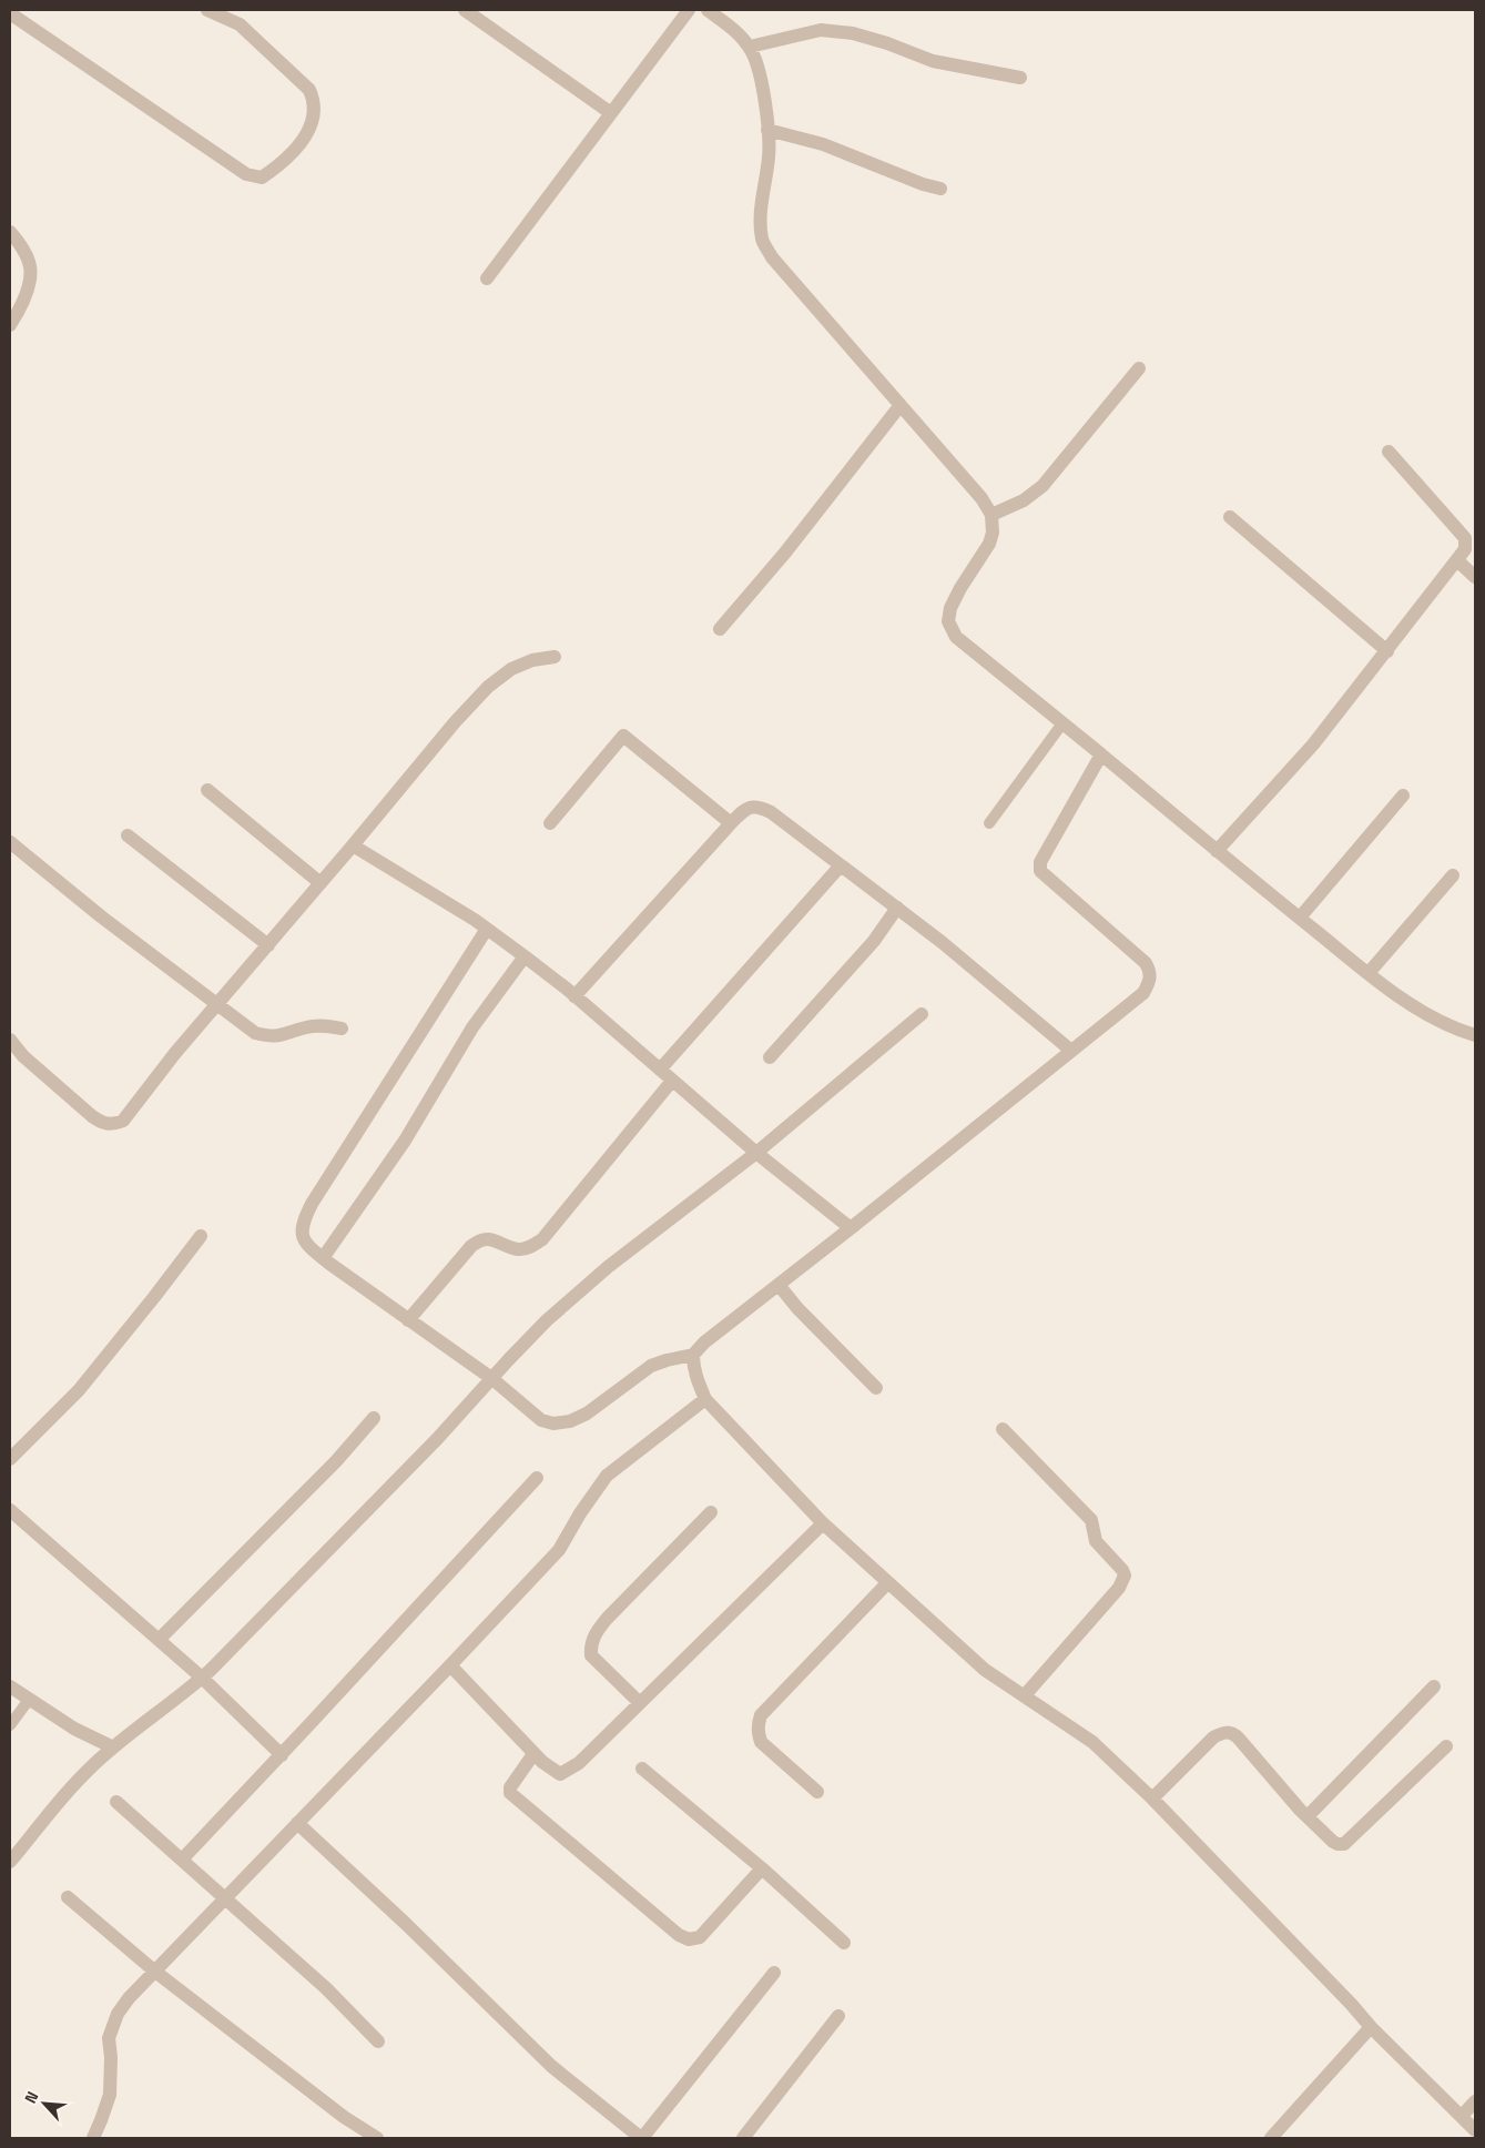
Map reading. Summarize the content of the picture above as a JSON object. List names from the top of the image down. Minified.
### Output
{"north":"top left"}
